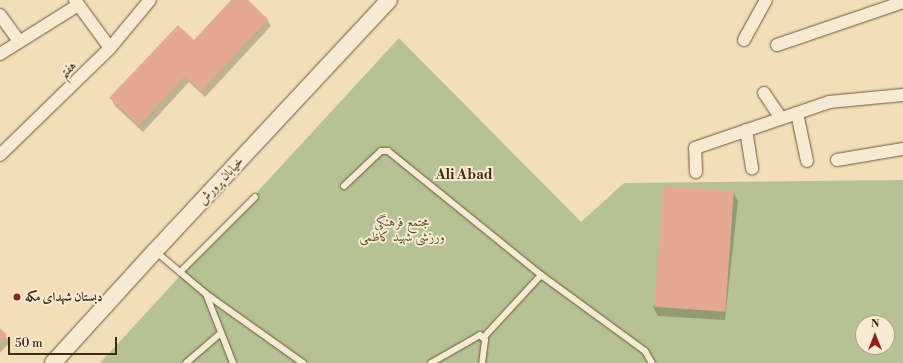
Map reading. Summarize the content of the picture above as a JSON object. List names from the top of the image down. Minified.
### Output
{"streets":{"street":["هفتم","خیابان پرورش"]},"districts":["Ali Abad"],"parks":["مجتمع فرهنگی ورزشی شهید کاظمی"],"places":["دبستان شهدای مکه"],"scale_bar":"50 m","north":"top"}
